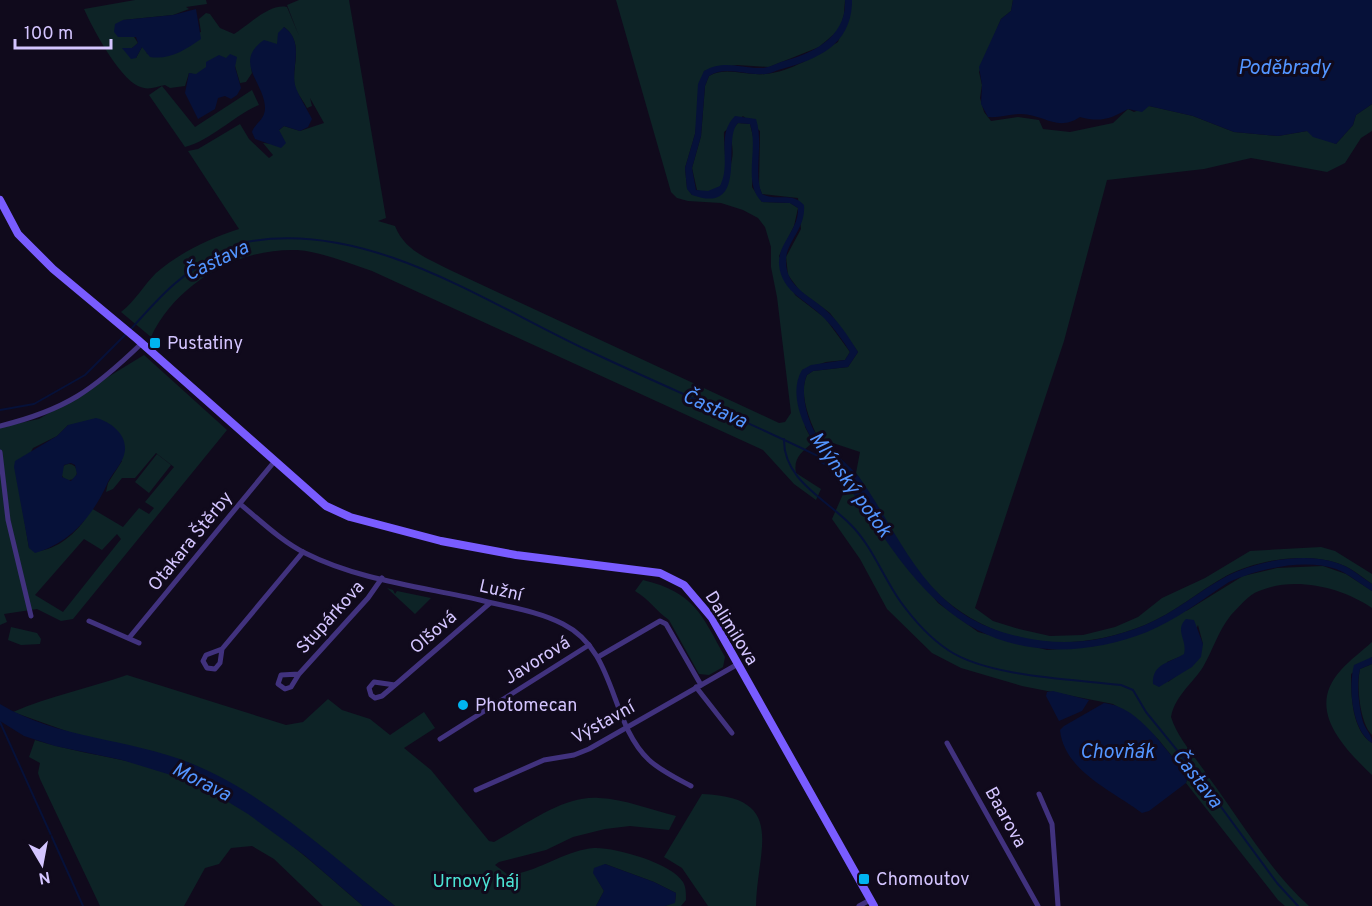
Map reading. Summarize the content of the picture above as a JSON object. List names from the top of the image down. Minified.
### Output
{"streets":{"main road":["Dalimilova"],"street":["Otakara Štěrby","Lužní","Stupárkova","Olšová","Javorová","Výstavní","Baarova"]},"crossings":[["Otakara Štěrby","Lužní"],["Otakara Štěrby","Dalimilova"],["Lužní","Stupárkova"],["Lužní","Olšová"],["Lužní","Javorová"],["Lužní","Výstavní"],["Dalimilova","Výstavní"]],"water":["Poděbrady","Častava","Mlýnský potok","Chovňák","Morava"],"parks":["Urnový háj"],"places":{"transit":["Pustatiny","Chomoutov"],"other":["Photomecan"]},"scale_bar":"100 m","north":"bottom"}
